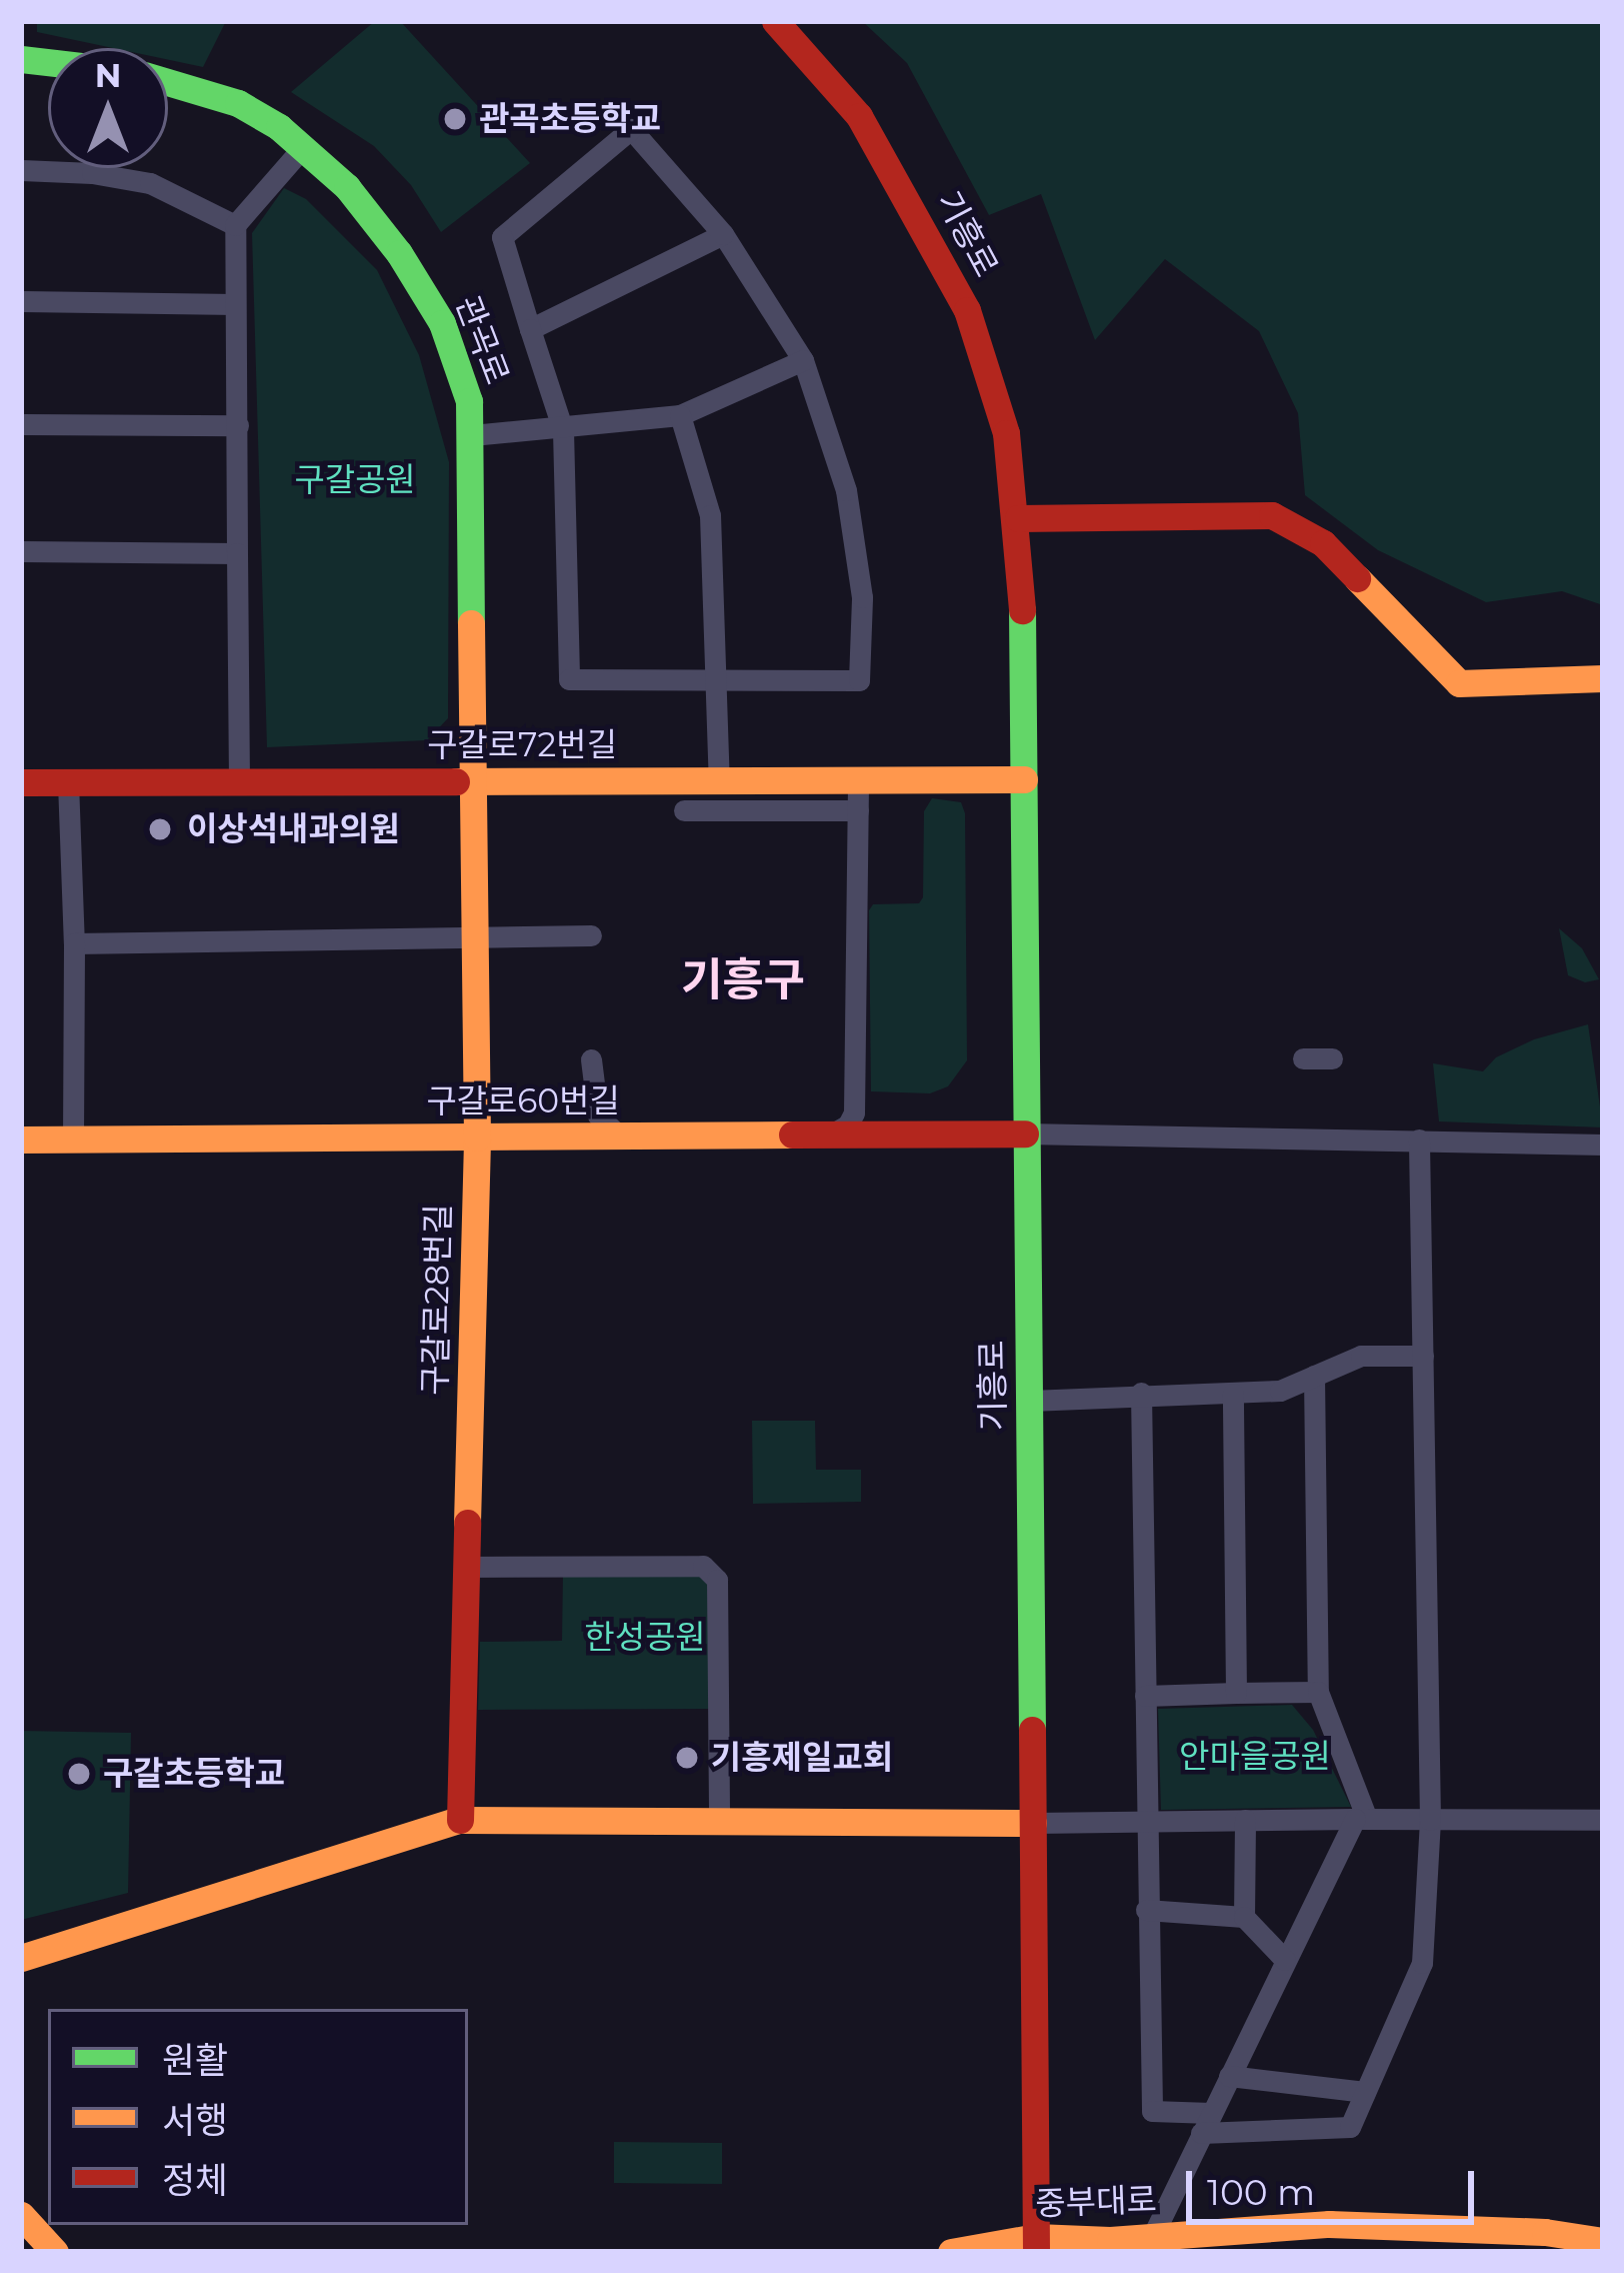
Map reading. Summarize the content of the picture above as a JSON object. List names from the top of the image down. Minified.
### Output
{"streets":{"street":["기흥로","관곡로","구갈로72번길","구갈로60번길","구갈로28번길","중부대로"]},"crossings":[["기흥로","구갈로72번길"],["기흥로","구갈로60번길"],["기흥로","중부대로"],["관곡로","구갈로72번길"],["관곡로","구갈로28번길"],["구갈로72번길","구갈로28번길"],["구갈로60번길","구갈로28번길"]],"districts":["기흥구"],"parks":["구갈공원","한성공원","안마을공원"],"places":["관곡초등학교","이상석내과의원","기흥제일교회","구갈초등학교"],"legend":["원활","서행","정체"],"scale_bar":"100 m","north":"top"}
